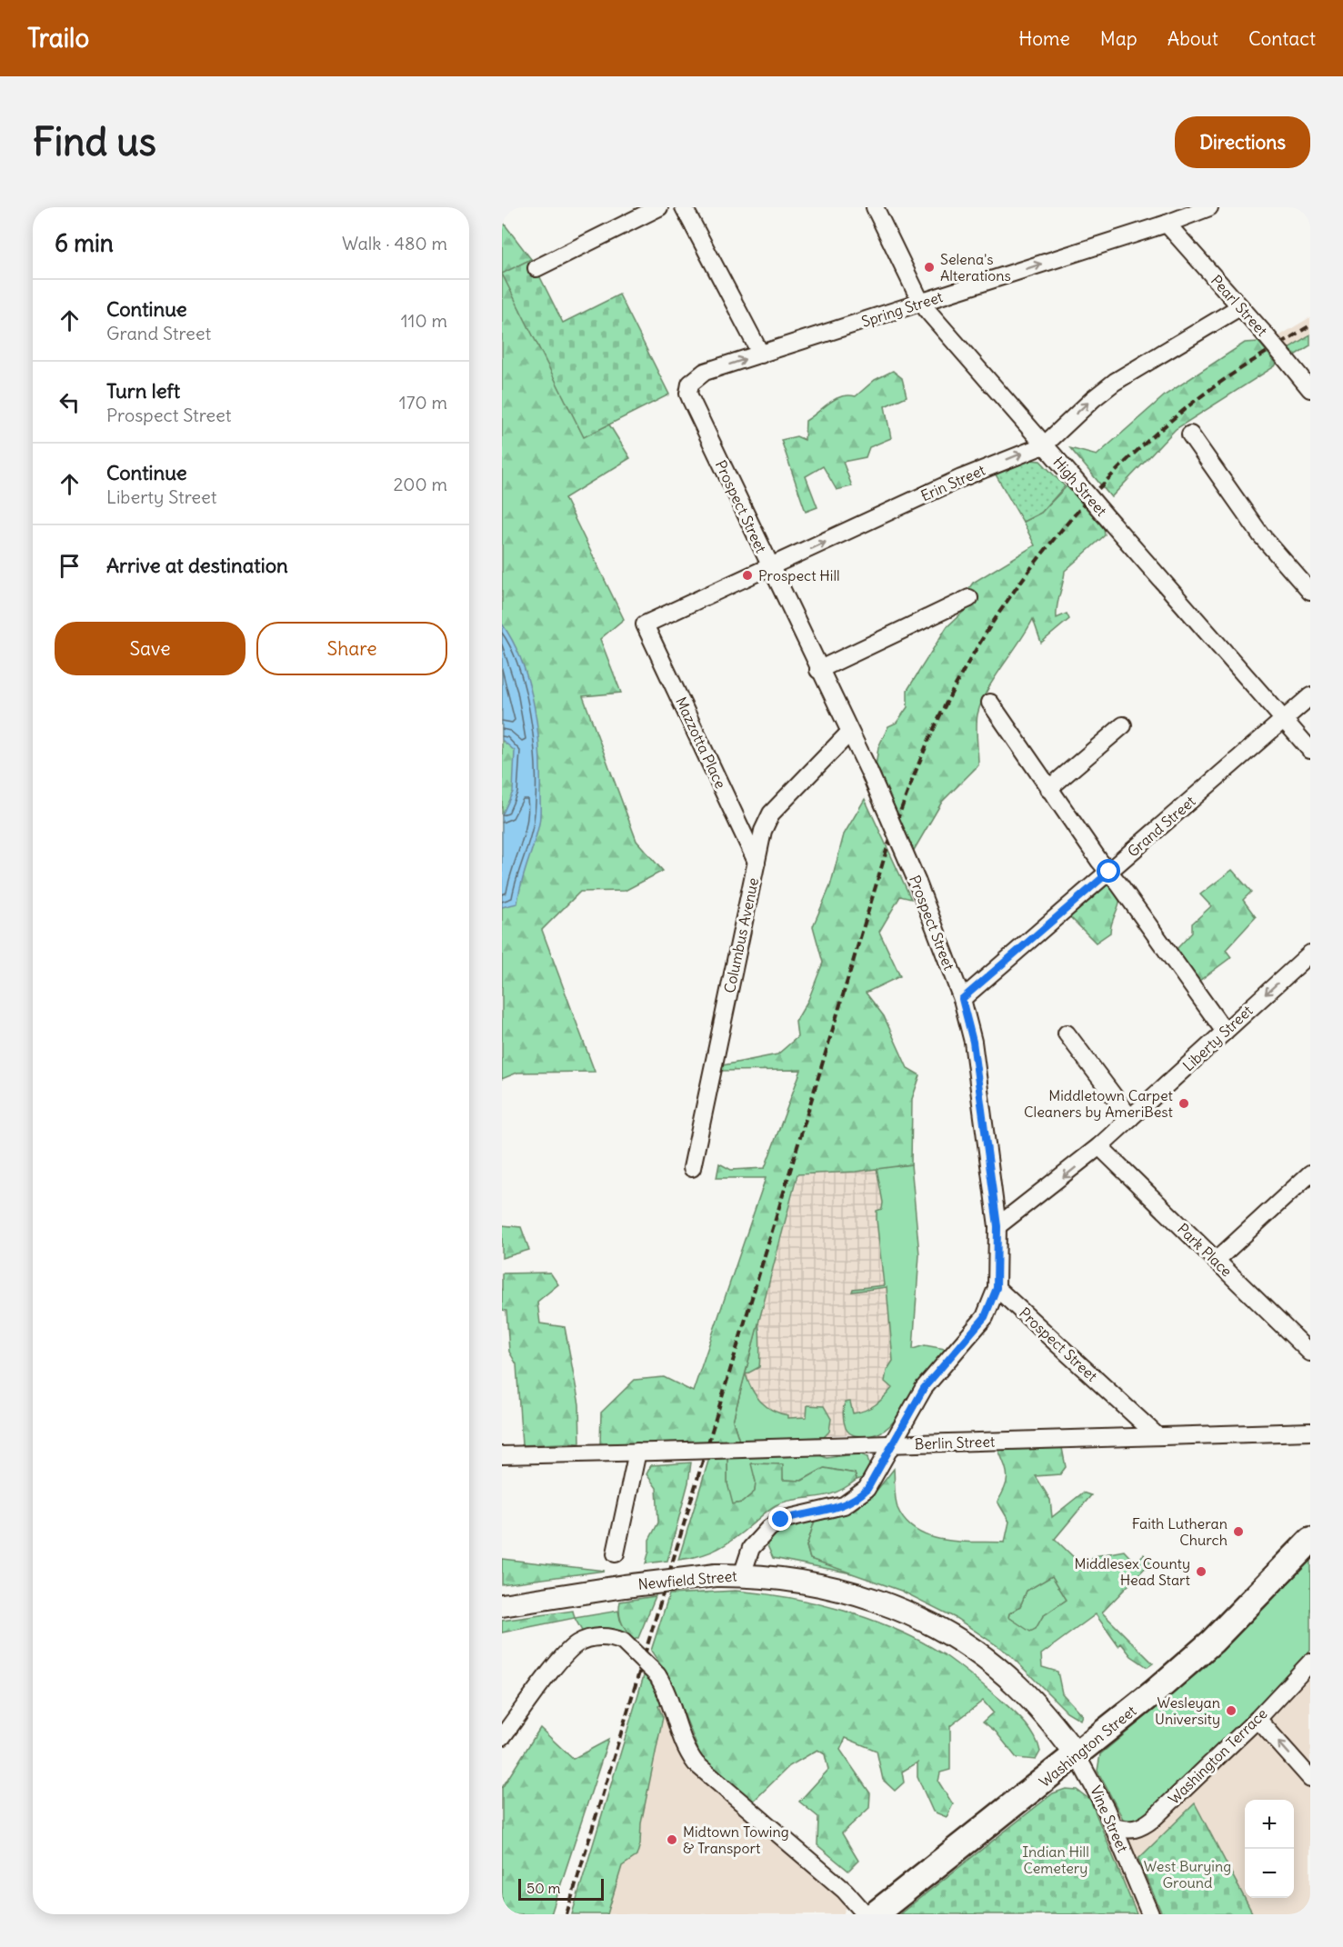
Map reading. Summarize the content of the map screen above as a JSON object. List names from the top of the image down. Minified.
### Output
{"streets":{"highway":["Washington Street"],"main road":["Newfield Street"],"street":["Pearl Street","Spring Street","Erin Street","High Street","Prospect Street","Mazzotta Place","Grand Street","Columbus Avenue","Liberty Street","Park Place","Berlin Street","Washington Terrace","Vine Street"]},"crossings":[["Pearl Street","Spring Street"],["Pearl Street","Erin Street"],["Spring Street","High Street"],["Spring Street","Prospect Street"],["Erin Street","High Street"],["Erin Street","Prospect Street"],["Erin Street","Mazzotta Place"],["High Street","Grand Street"],["Prospect Street","Grand Street"],["Prospect Street","Columbus Avenue"],["Prospect Street","Liberty Street"],["Prospect Street","Berlin Street"],["Mazzotta Place","Columbus Avenue"],["Liberty Street","Park Place"],["Newfield Street","Washington Street"],["Newfield Street","Vine Street"],["Washington Street","Vine Street"],["Washington Terrace","Vine Street"]],"one_way":["Spring Street","Liberty Street"],"parks":["Indian Hill Cemetery","West Burying Ground"],"places":["Selena's Alterations","Prospect Hill","Middletown Carpet Cleaners by AmeriBest","Faith Lutheran Church","Middlesex County Head Start","Wesleyan University","Midtown Towing & Transport"],"scale_bar":"50 m","page":{"header":"Trailo","nav":["Home","Map","About","Contact"],"buttons":["Directions",["Save","Share"]],"title":"Find us","heading":["6 min","Walk · 480 m"],"list":[["Continue","Grand Street","110 m"],["Turn left","Prospect Street","170 m"],["Continue","Liberty Street","200 m"],"Arrive at destination"],"map_buttons":["+","−"],"scale":"50 m"}}
